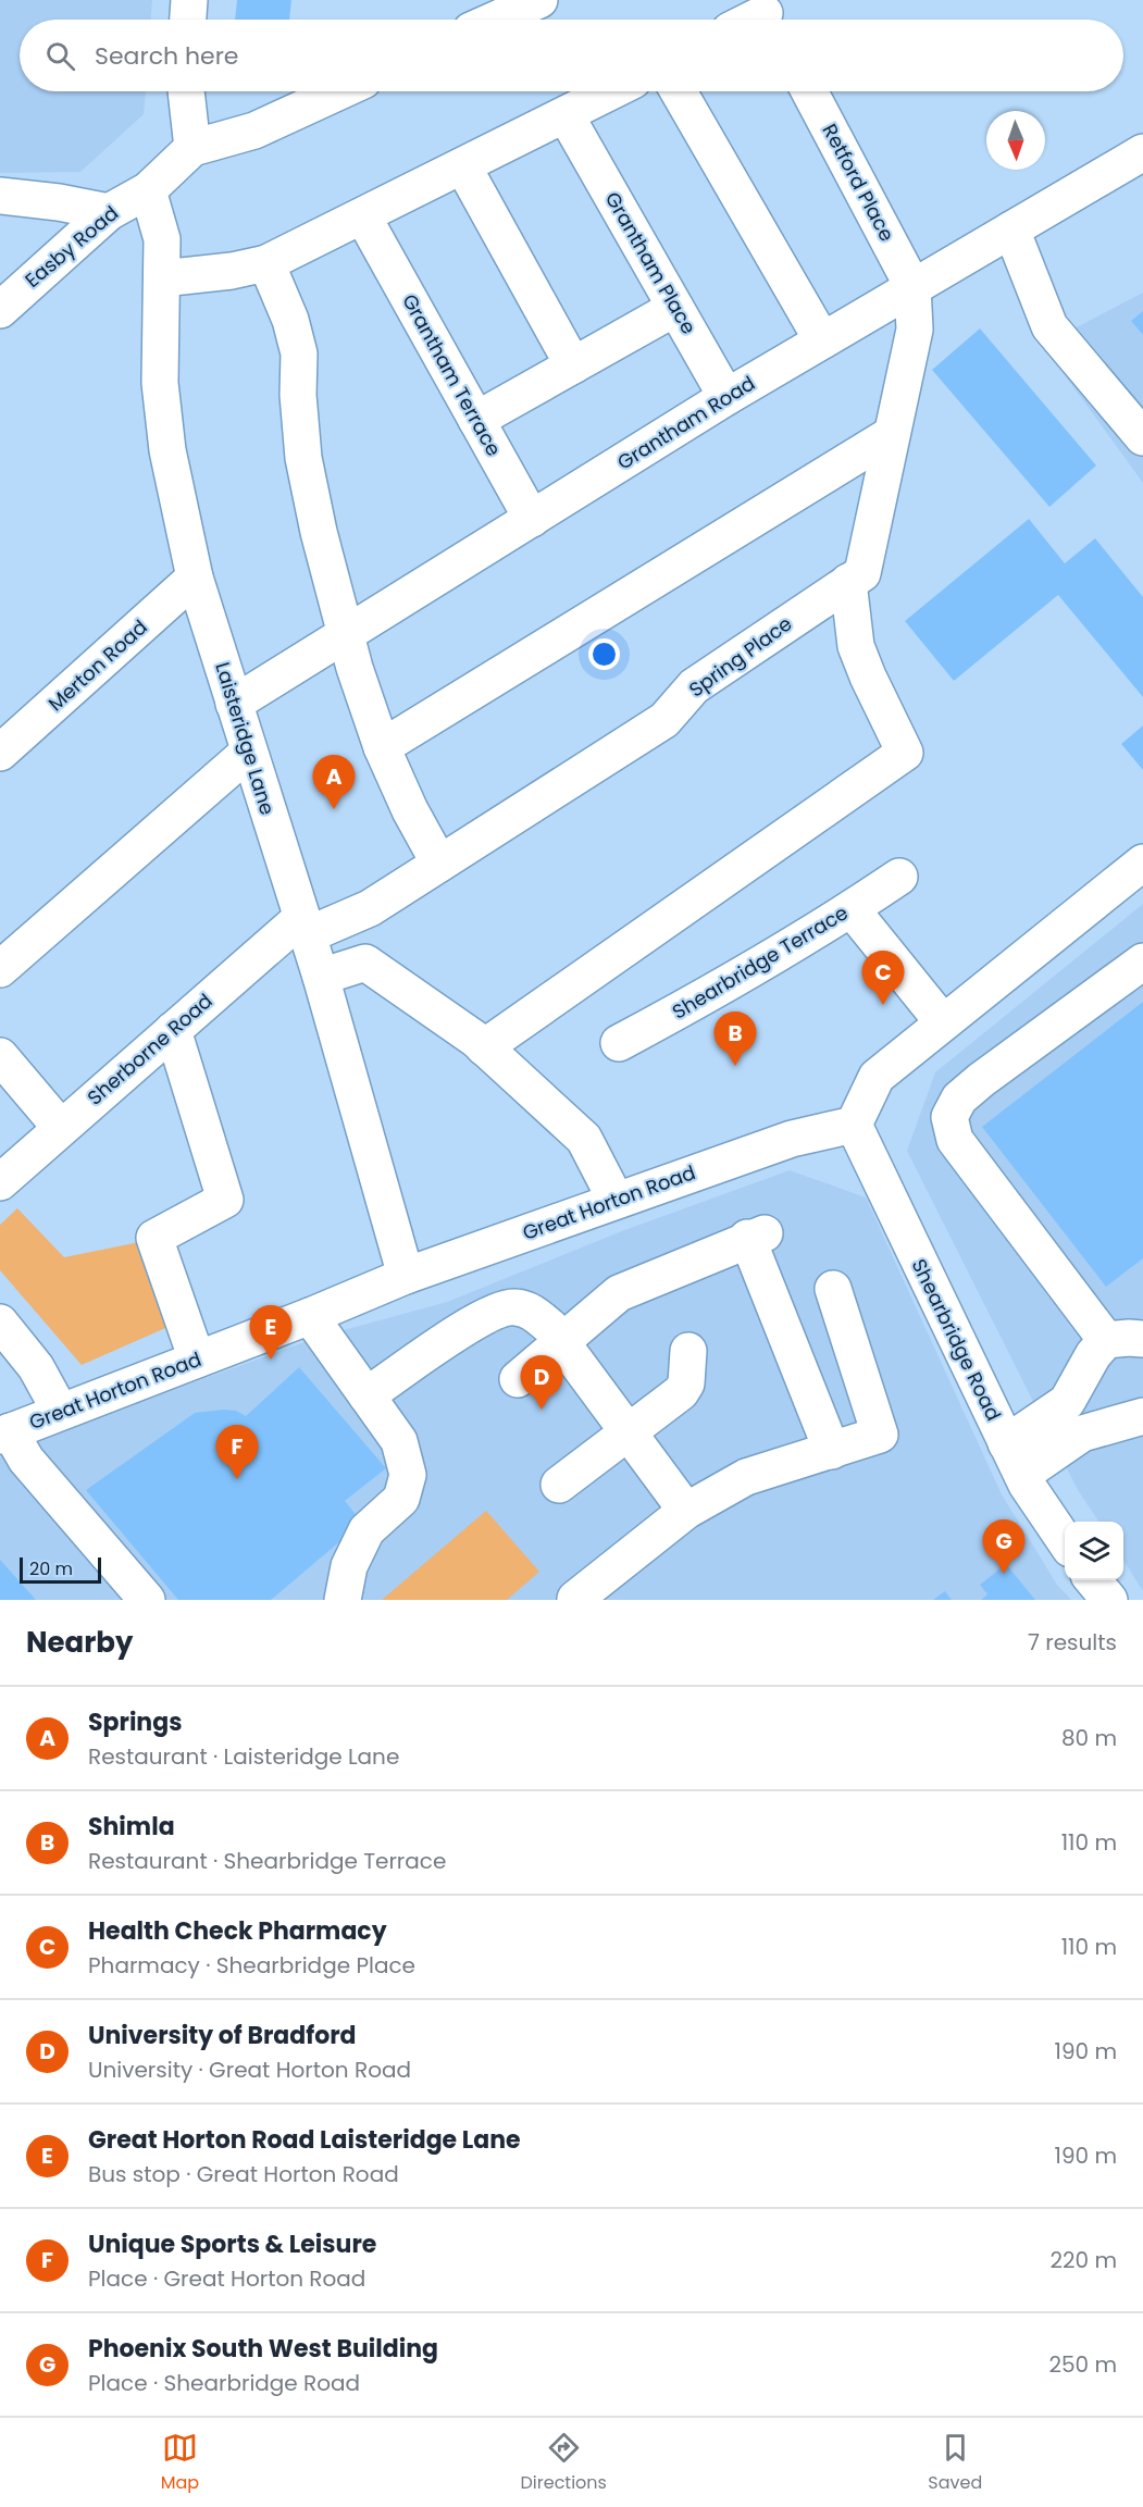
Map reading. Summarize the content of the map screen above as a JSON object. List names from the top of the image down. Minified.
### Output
{"streets":{"street":["Retford Place","Easby Road","Grantham Place","Grantham Terrace","Grantham Road","Spring Place","Merton Road","Laisteridge Lane","Shearbridge Terrace","Sherborne Road","Great Horton Road","Shearbridge Road"]},"crossings":[["Retford Place","Grantham Road"],["Retford Place","Spring Place"],["Easby Road","Laisteridge Lane"],["Grantham Place","Grantham Road"],["Grantham Terrace","Grantham Road"],["Grantham Road","Spring Place"],["Grantham Road","Laisteridge Lane"],["Spring Place","Laisteridge Lane"],["Spring Place","Sherborne Road"],["Merton Road","Laisteridge Lane"],["Laisteridge Lane","Sherborne Road"],["Laisteridge Lane","Great Horton Road"],["Great Horton Road","Shearbridge Road"]],"scale_bar":"20 m","north":"bottom","page":{"search":"Search here","pins":["A","C","B","E","D","F","G"],"scale":"20 m","heading":["Nearby","7 results"],"list":[{"mark":"A","name":"Springs","note":"Restaurant · Laisteridge Lane","value":"80 m"},{"mark":"B","name":"Shimla","note":"Restaurant · Shearbridge Terrace","value":"110 m"},{"mark":"C","name":"Health Check Pharmacy","note":"Pharmacy · Shearbridge Place","value":"110 m"},{"mark":"D","name":"University of Bradford","note":"University · Great Horton Road","value":"190 m"},{"mark":"E","name":"Great Horton Road Laisteridge Lane","note":"Bus stop · Great Horton Road","value":"190 m"},{"mark":"F","name":"Unique Sports & Leisure","note":"Place · Great Horton Road","value":"220 m"},{"mark":"G","name":"Phoenix South West Building","note":"Place · Shearbridge Road","value":"250 m"}],"nav":["Map","Directions","Saved"]}}
